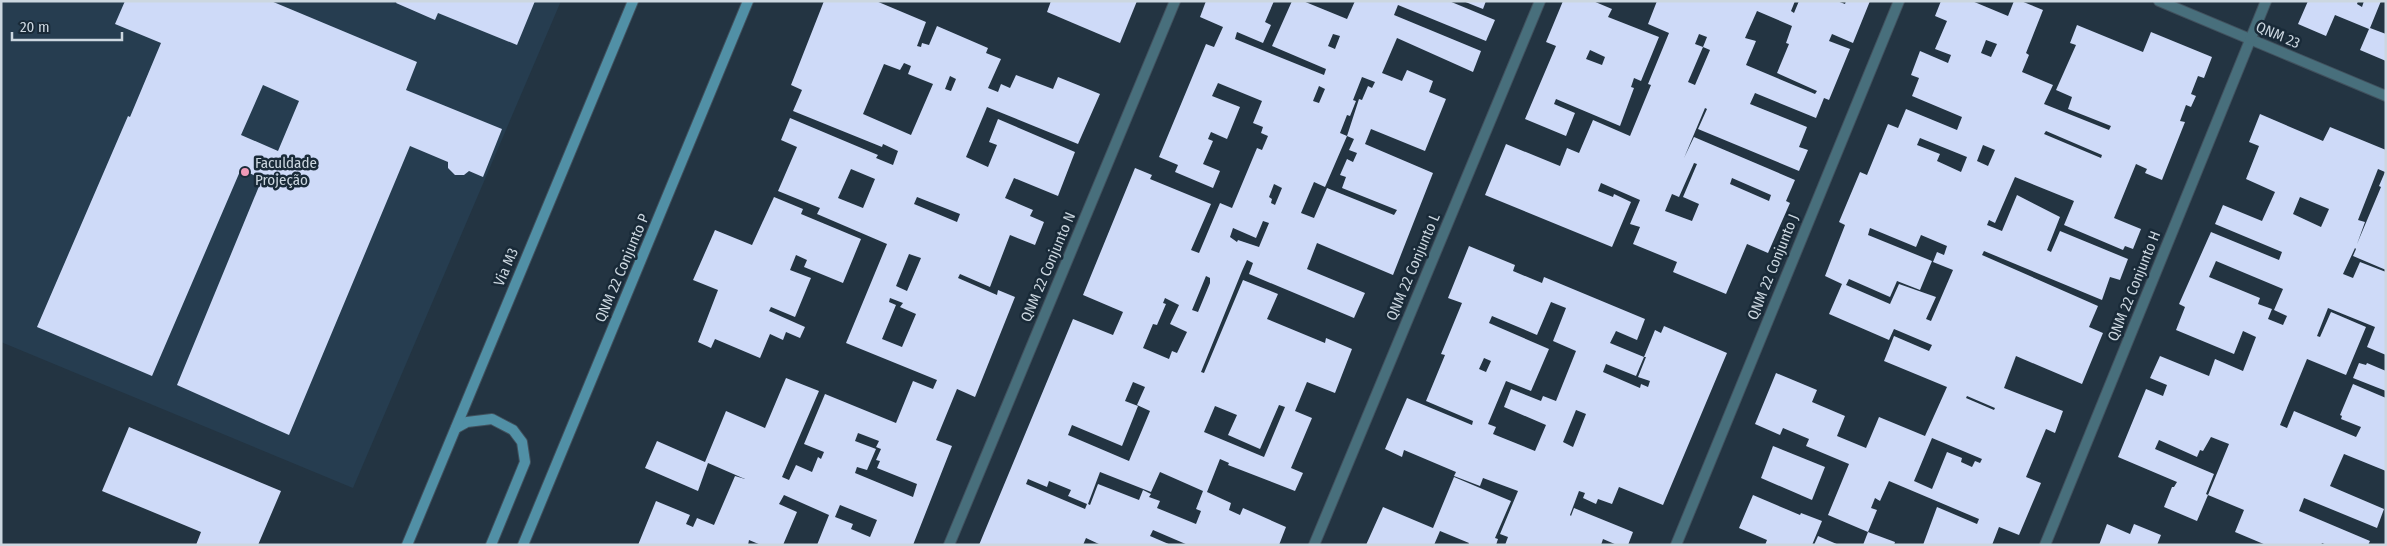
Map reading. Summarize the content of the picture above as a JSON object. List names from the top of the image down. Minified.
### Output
{"streets":{"main road":["Via M3","QNM 22 Conjunto P"],"street":["QNM 23","QNM 22 Conjunto N","QNM 22 Conjunto L","QNM 22 Conjunto J","QNM 22 Conjunto H"]},"crossings":[["QNM 23","QNM 22 Conjunto H"]],"places":["Faculdade Projeção"],"scale_bar":"20 m"}
